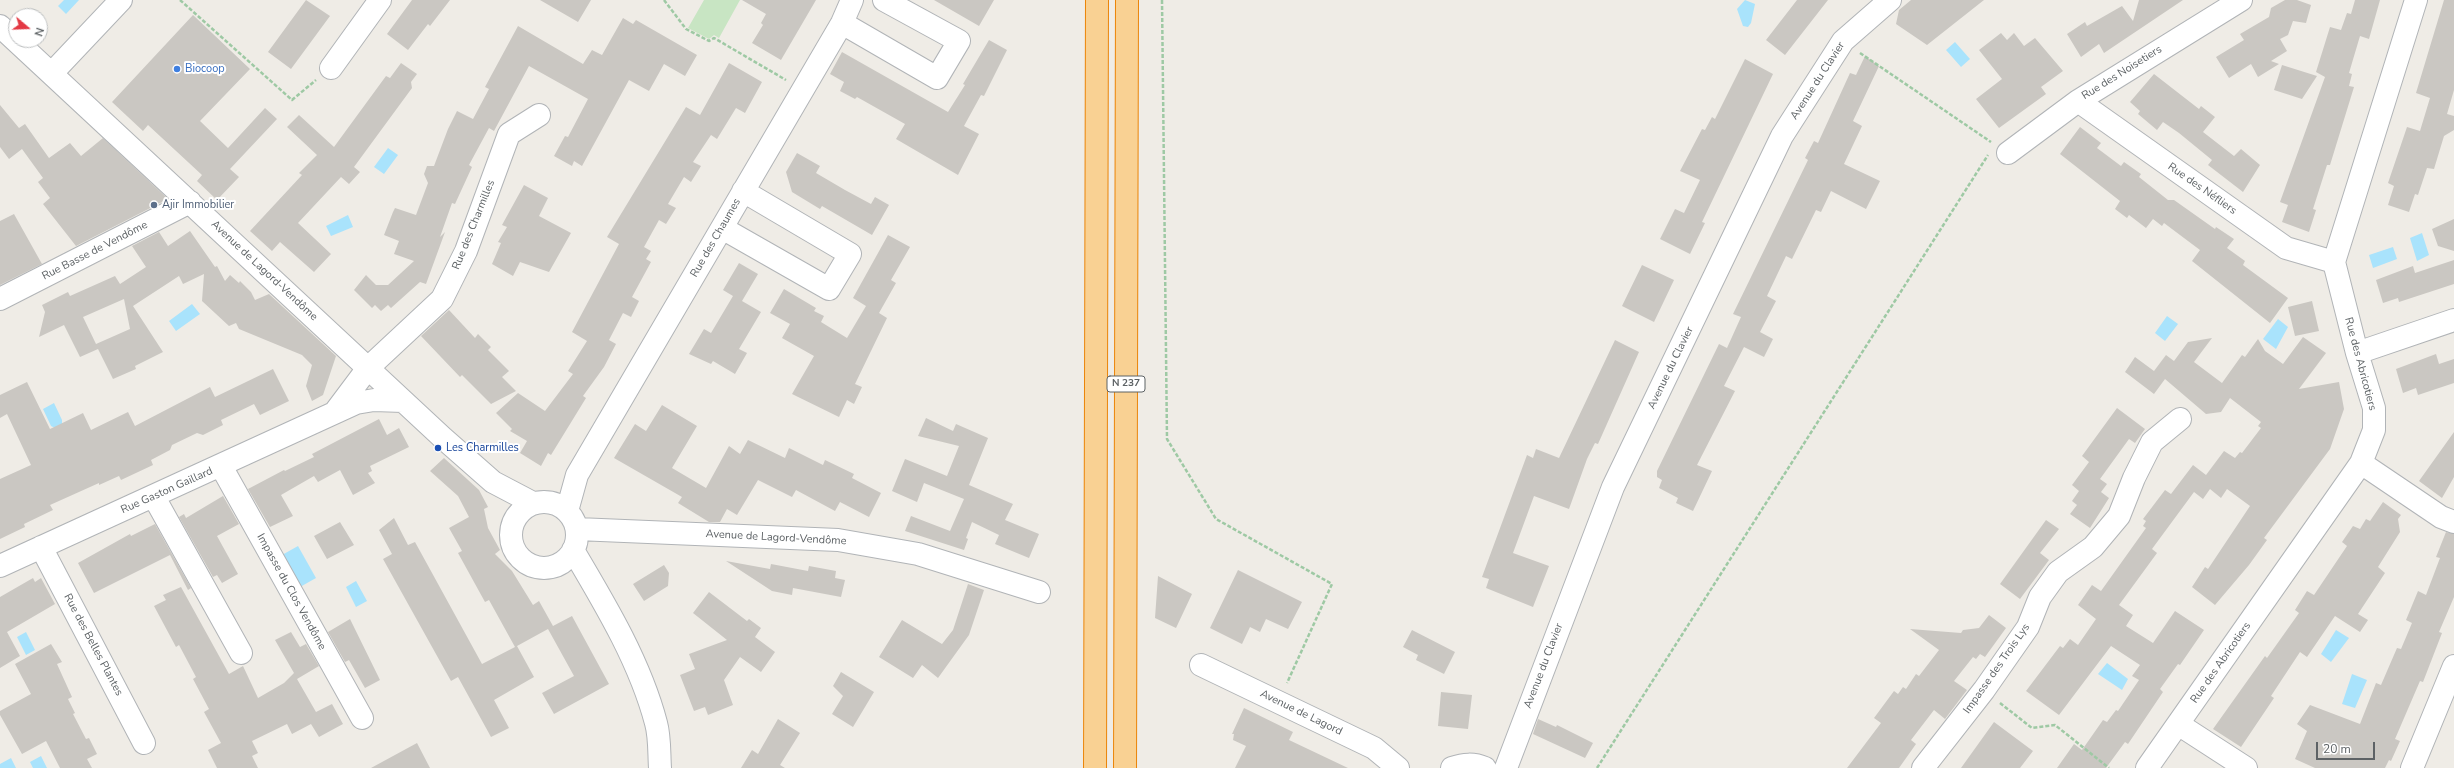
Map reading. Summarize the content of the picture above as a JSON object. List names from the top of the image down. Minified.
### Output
{"streets":{"highway":["N 237"],"street":["Rue des Noisetiers","Avenue du Clavier","Rue des Néfliers","Rue des Charmilles","Rue des Chaumes","Rue Basse de Vendôme","Avenue de Lagord-Vendôme","Rue des Abricotiers","Rue Gaston Gaillard","Impasse du Clos Vendôme","Rue des Belles Plantes","Impasse des Trois Lys","Avenue de Lagord"]},"crossings":[["Rue des Noisetiers","Rue des Néfliers"],["Rue des Néfliers","Rue des Abricotiers"],["Rue des Charmilles","Avenue de Lagord-Vendôme"],["Rue des Charmilles","Rue Gaston Gaillard"],["Rue des Chaumes","Avenue de Lagord-Vendôme"],["Rue Basse de Vendôme","Avenue de Lagord-Vendôme"],["Avenue de Lagord-Vendôme","Rue Gaston Gaillard"],["Rue Gaston Gaillard","Impasse du Clos Vendôme"],["Rue Gaston Gaillard","Rue des Belles Plantes"]],"places":["Biocoop","Ajir Immobilier","Les Charmilles"],"scale_bar":"20 m","north":"right"}
